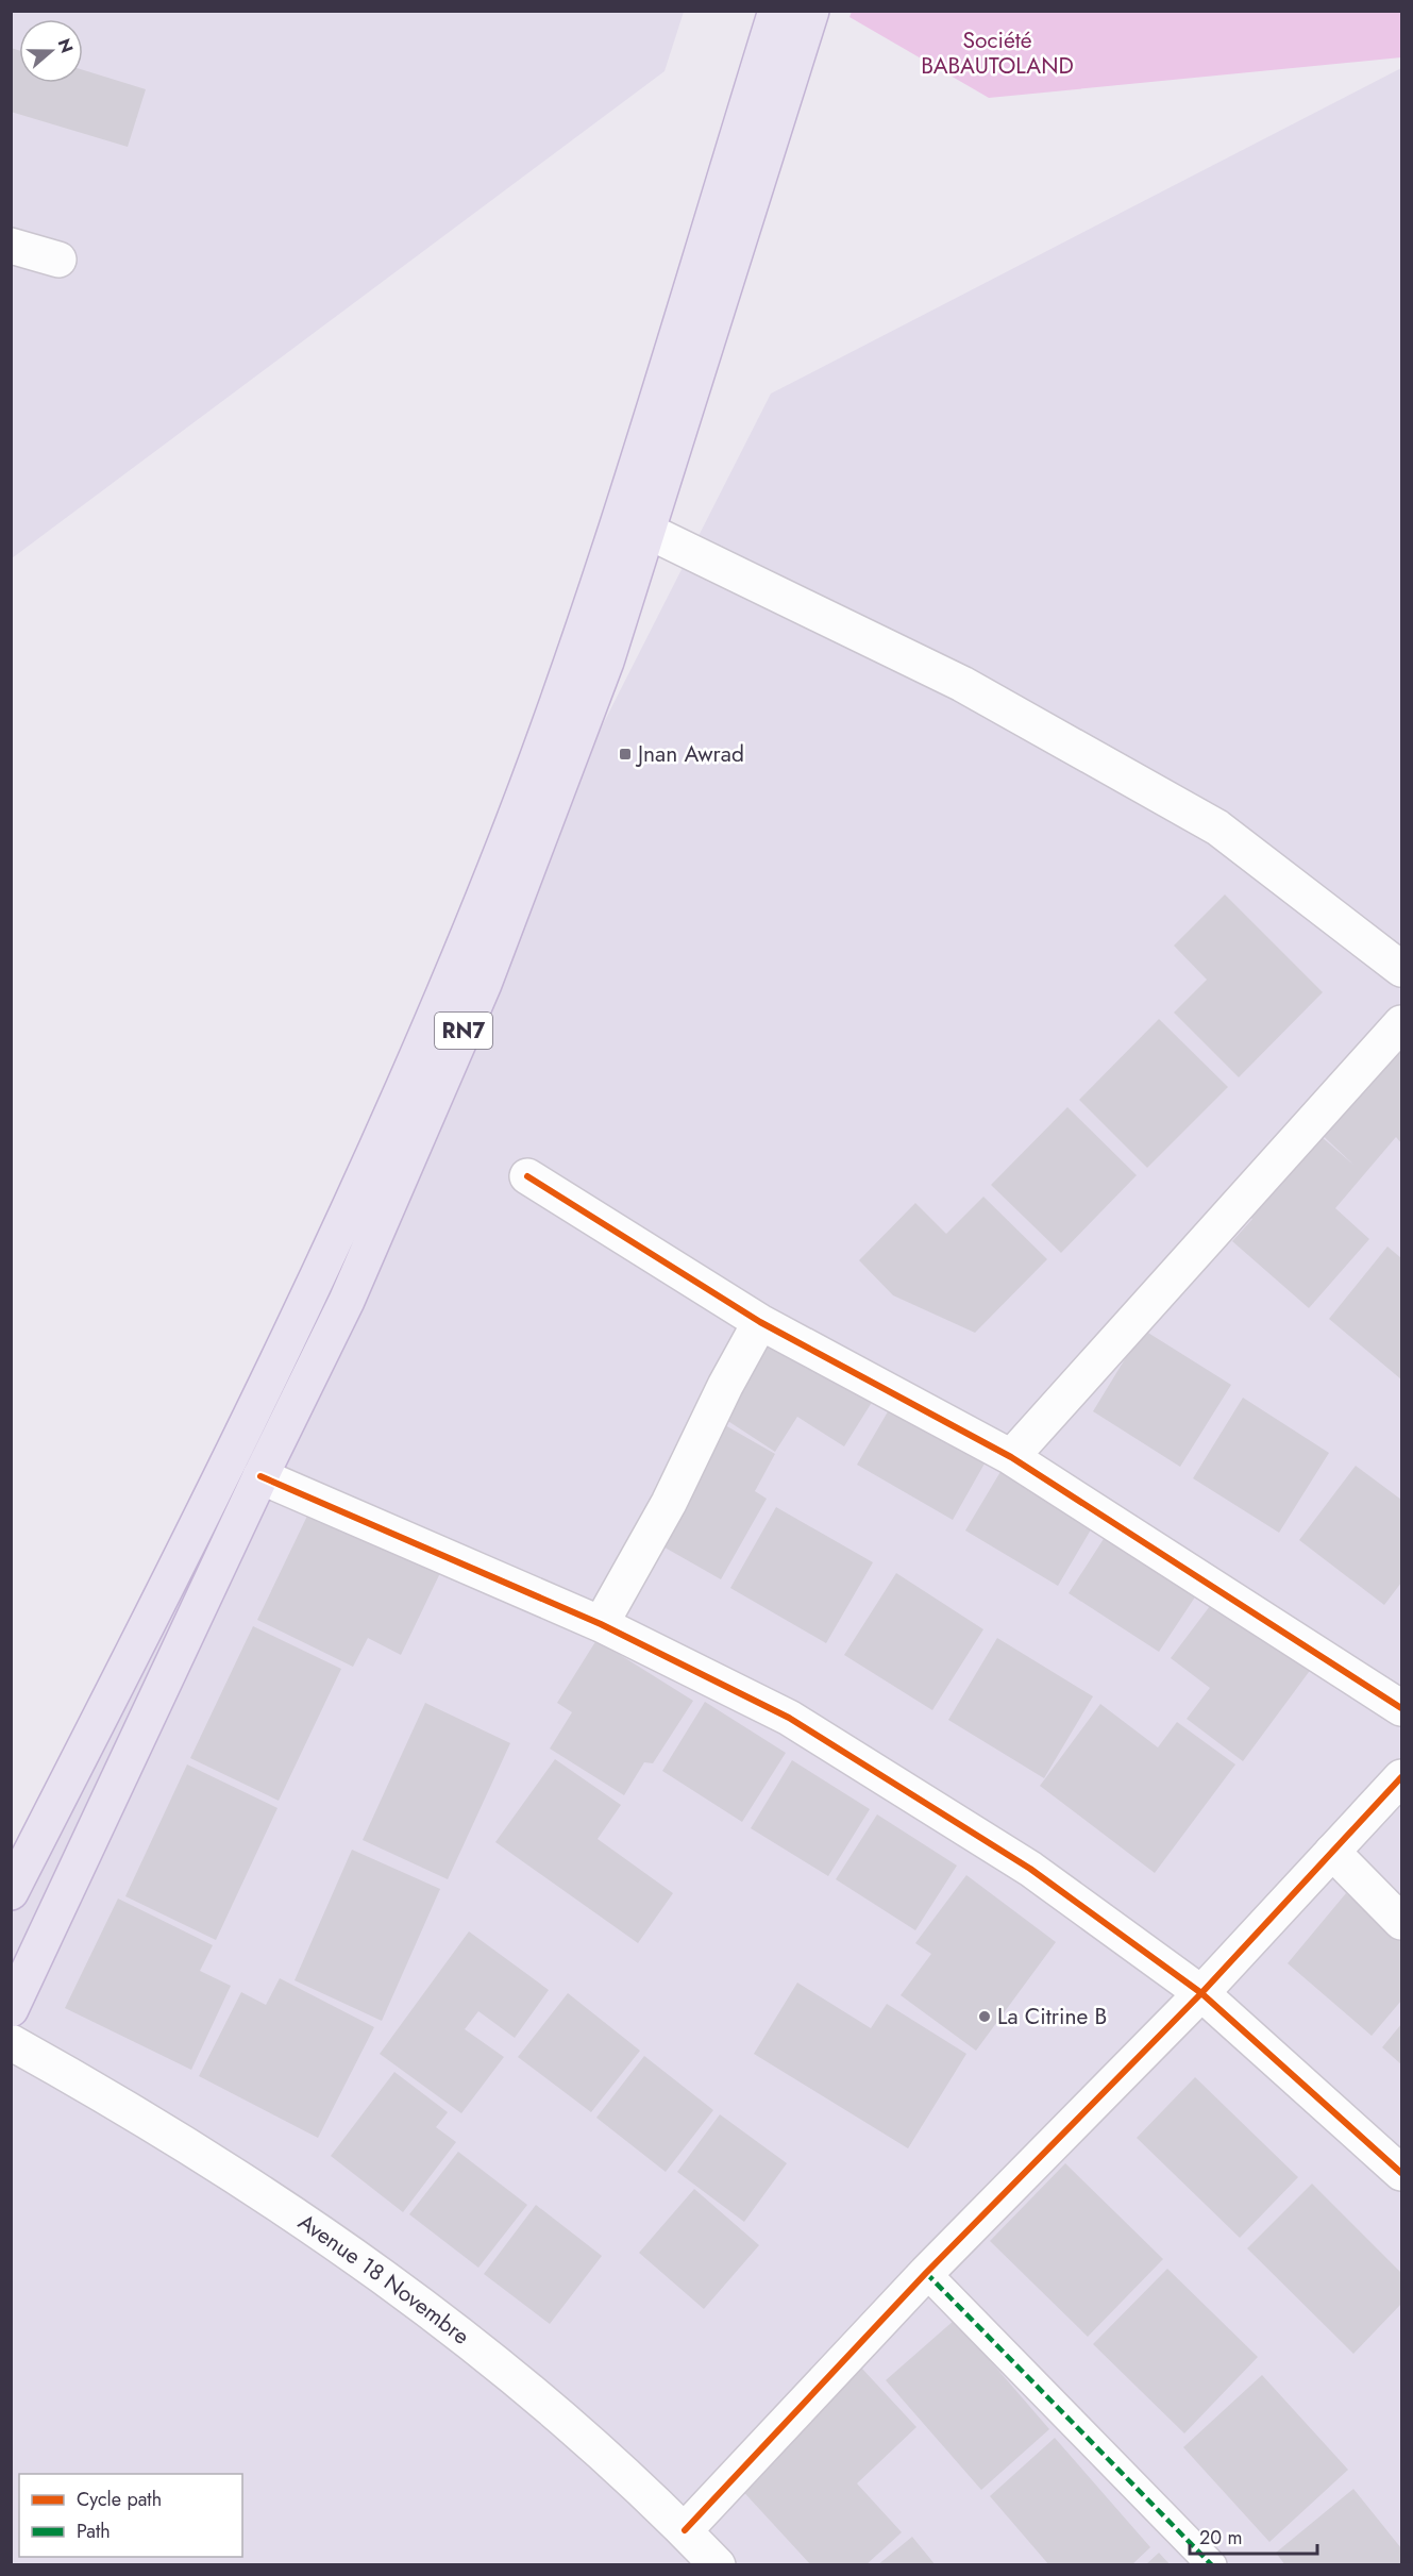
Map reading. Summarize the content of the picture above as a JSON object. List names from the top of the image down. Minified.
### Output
{"streets":{"main road":["RN7"],"street":["Avenue 18 Novembre"]},"parks":["Société BABAUTOLAND"],"places":{"transit":["Jnan Awrad"],"other":["La Citrine B"]},"legend":["Cycle path","Path"],"scale_bar":"20 m","north":"right"}
